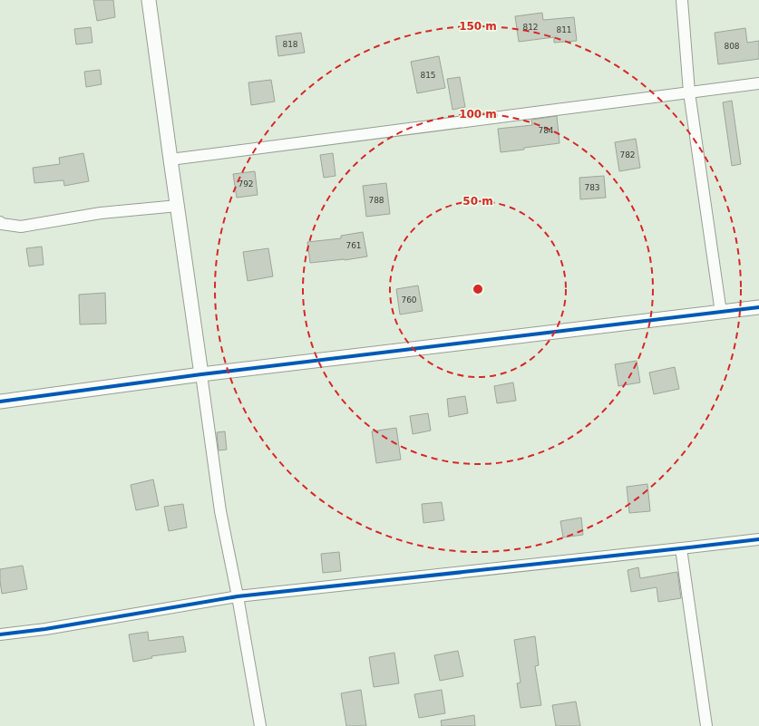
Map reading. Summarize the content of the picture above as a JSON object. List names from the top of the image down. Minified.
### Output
{"house_numbers":["812","811","818","808","815","784","782","792","783","788","761","760"],"rings":["150 m","100 m","50 m"]}
